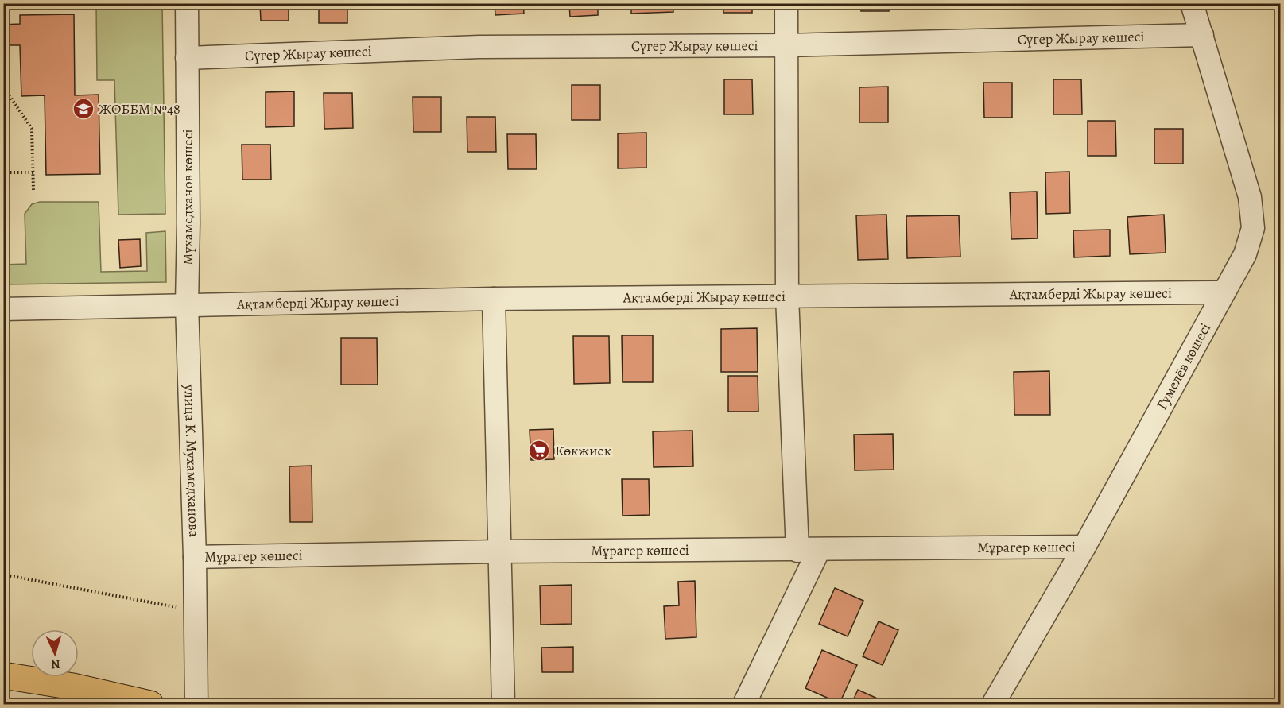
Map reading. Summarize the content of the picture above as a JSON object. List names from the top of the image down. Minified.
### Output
{"streets":{"street":["Сүгер Жырау көшесі","Мұхамедханов көшесі","Ақтамберді Жырау көшесі","Гумелёв көшесі","улица К. Мухамедханова","Мұрагер көшесі"]},"crossings":[["Сүгер Жырау көшесі","Мұхамедханов көшесі"],["Сүгер Жырау көшесі","Гумелёв көшесі"],["Мұхамедханов көшесі","Ақтамберді Жырау көшесі"],["Мұхамедханов көшесі","улица К. Мухамедханова"],["Ақтамберді Жырау көшесі","Гумелёв көшесі"],["Ақтамберді Жырау көшесі","улица К. Мухамедханова"],["Гумелёв көшесі","Мұрагер көшесі"],["улица К. Мухамедханова","Мұрагер көшесі"]],"places":{"school or university":["ЖОББМ №48"],"supermarket":["Көкжиек"]},"north":"bottom"}
